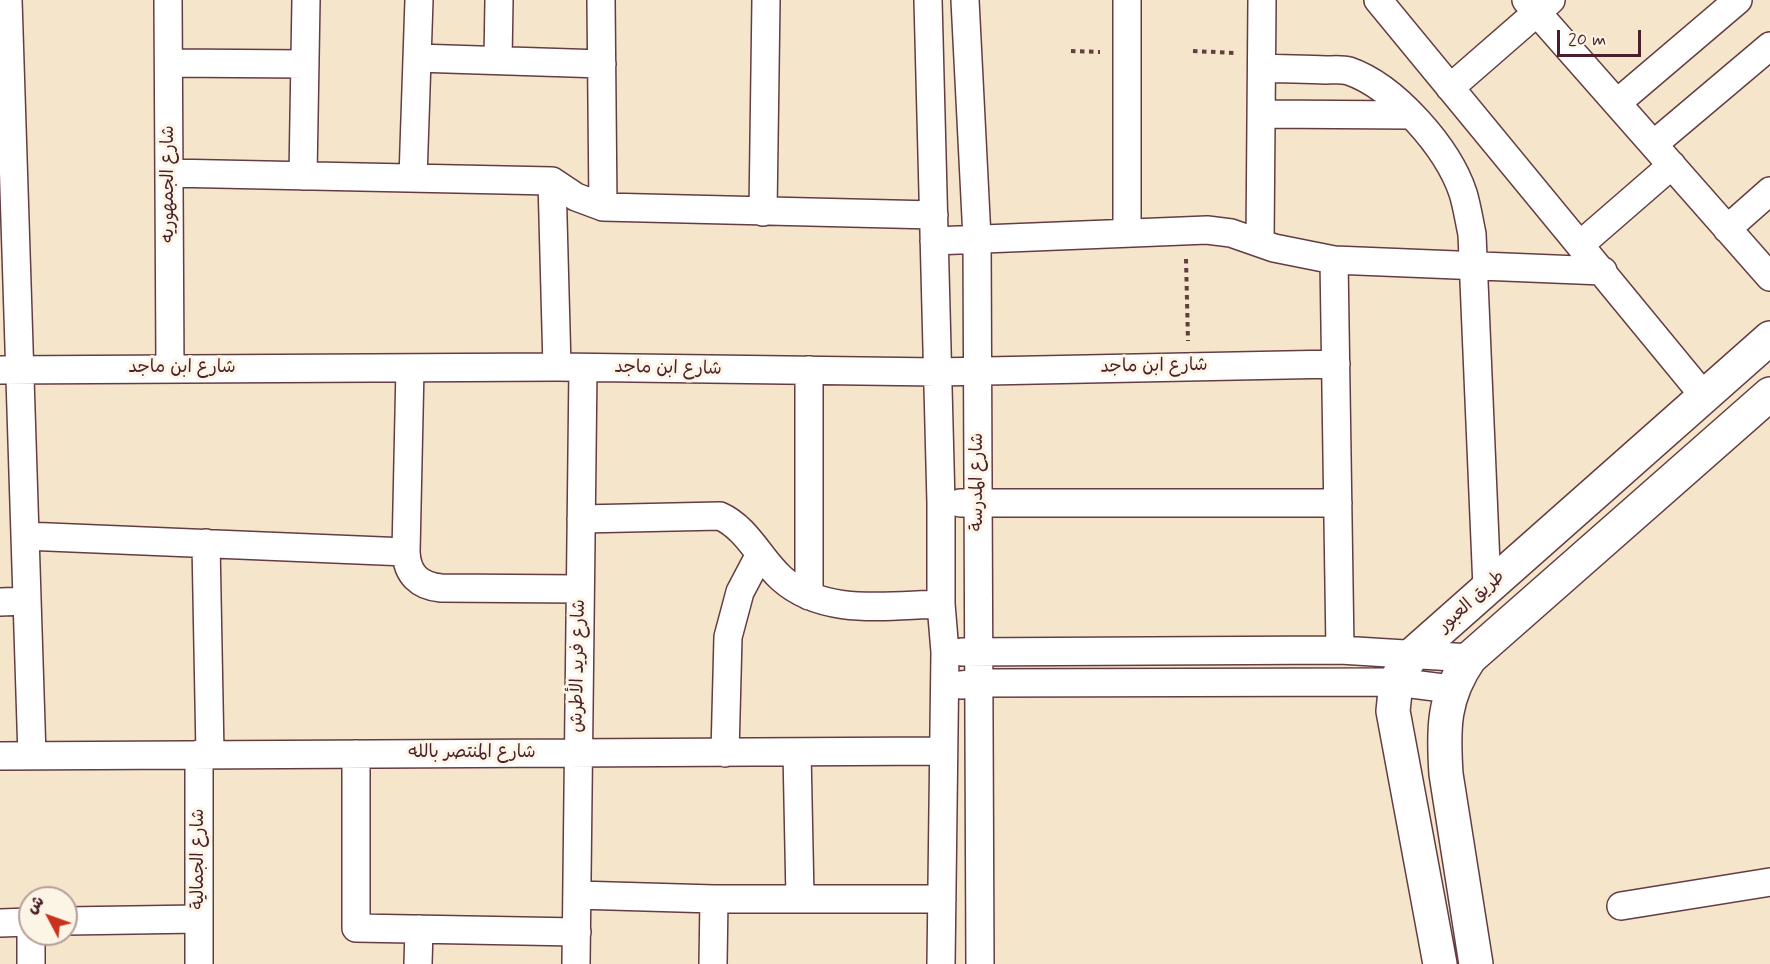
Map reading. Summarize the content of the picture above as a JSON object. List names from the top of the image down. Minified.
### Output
{"streets":{"street":["شارع الجمهوريه","شارع ابن ماجد","شارع المدرسة","طريق العبور","شارع فريد الأطرش","شارع المنتصر بالله","شارع الجمالية"]},"crossings":[["شارع الجمهوريه","شارع ابن ماجد"],["شارع ابن ماجد","شارع المدرسة"],["شارع ابن ماجد","شارع فريد الأطرش"],["شارع المدرسة","شارع المنتصر بالله"],["شارع فريد الأطرش","شارع المنتصر بالله"],["شارع المنتصر بالله","شارع الجمالية"]],"scale_bar":"20 m","north":"top left"}
